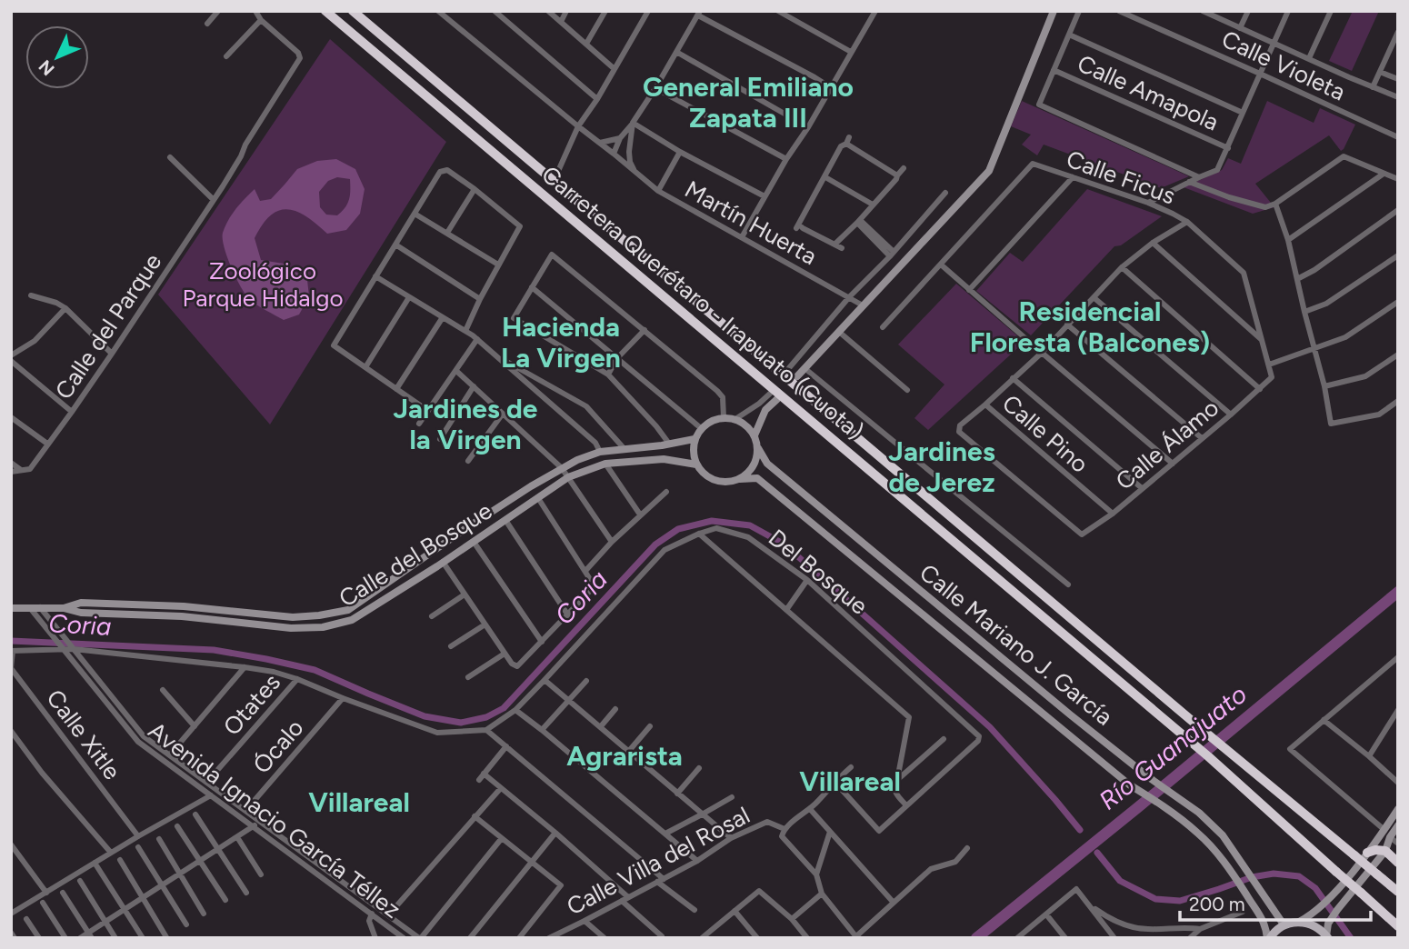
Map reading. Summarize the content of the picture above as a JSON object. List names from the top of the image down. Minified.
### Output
{"streets":{"highway":["Carretera Querétaro - Irapuato (Cuota)"],"street":["Calle Violeta","Calle Amapola","Calle Ficus","Martín Huerta","Calle del Parque","Calle Pino","Calle Álamo","Calle del Bosque","Del Bosque","Calle Mariano J. García","Otates","Calle Xitle","Ócalo","Avenida Ignacio García Téllez","Calle Villa del Rosal"]},"crossings":[["Calle Ficus","Calle Álamo"],["Calle Pino","Calle Álamo"],["Calle del Bosque","Calle Mariano J. García"],["Calle del Bosque","Avenida Ignacio García Téllez"],["Otates","Avenida Ignacio García Téllez"],["Ócalo","Avenida Ignacio García Téllez"]],"districts":["General Emiliano Zapata III","Residencial Floresta (Balcones)","Hacienda La Virgen","Jardines de la Virgen","Jardines de Jerez","Agrarista","Villareal","Villareal"],"water":["Coria","Río Guanajuato"],"parks":["Zoológico Parque Hidalgo"],"scale_bar":"200 m","north":"bottom left"}
